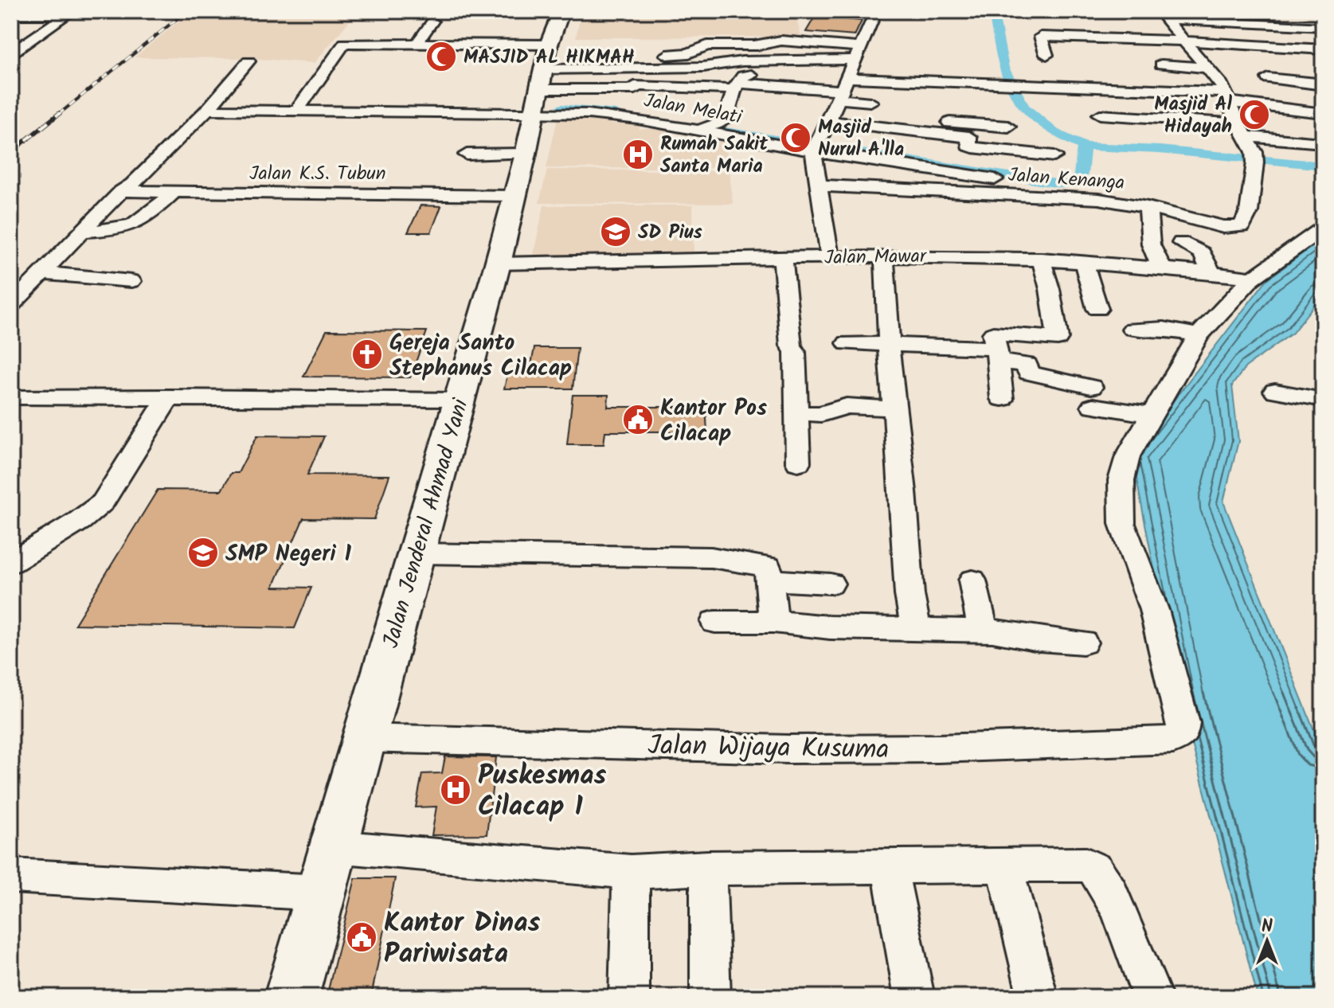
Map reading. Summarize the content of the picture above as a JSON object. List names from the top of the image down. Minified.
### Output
{"streets":{"main road":["Jalan Jenderal Ahmad Yani"],"street":["Jalan Melati","Jalan K.S. Tubun","Jalan Kenanga","Jalan Mawar","Jalan Wijaya Kusuma"]},"crossings":[["Jalan Melati","Jalan Jenderal Ahmad Yani"],["Jalan K.S. Tubun","Jalan Jenderal Ahmad Yani"],["Jalan Mawar","Jalan Jenderal Ahmad Yani"],["Jalan Jenderal Ahmad Yani","Jalan Wijaya Kusuma"]],"places":{"mosque":["MASJID AL HIKMAH","Masjid Al Hidayah","Masjid Nurul A'lla"],"hospital":["Rumah Sakit Santa Maria","Puskesmas Cilacap 1"],"school or university":["SD Pius","SMP Negeri 1"],"church":["Gereja Santo Stephanus Cilacap"],"public building":["Kantor Pos Cilacap","Kantor Dinas Pariwisata"]},"north":"top"}
